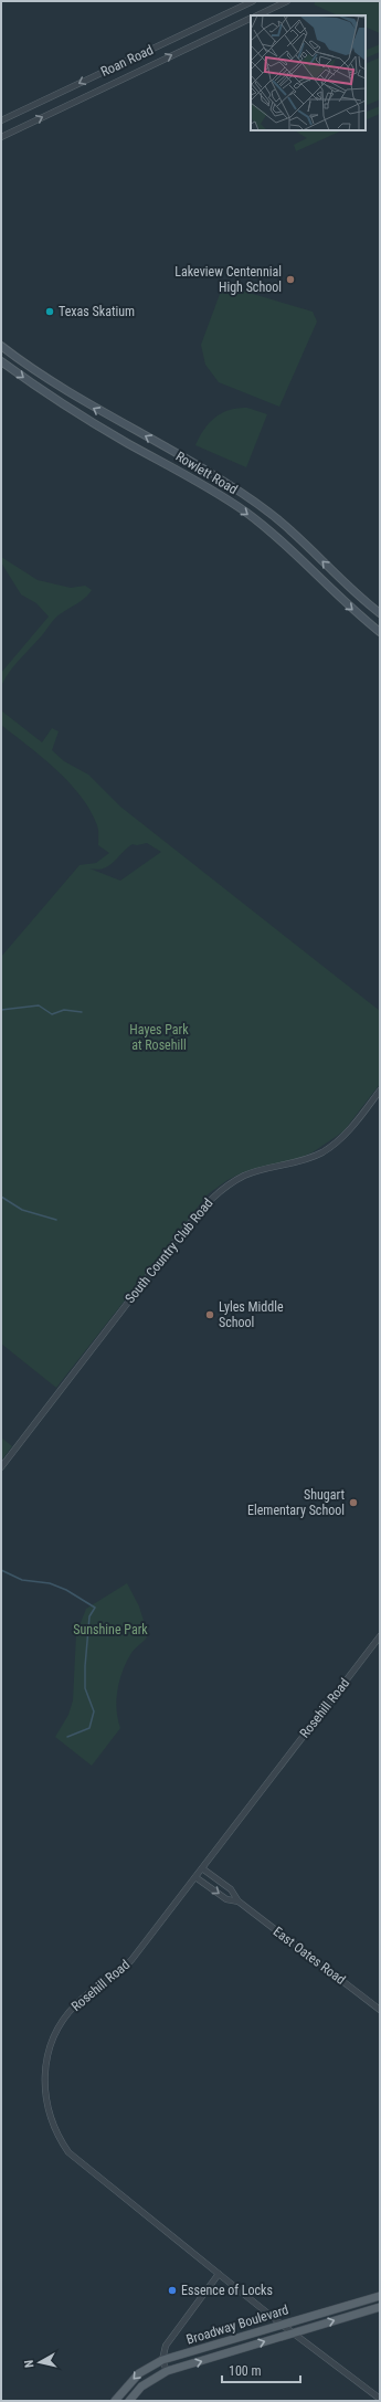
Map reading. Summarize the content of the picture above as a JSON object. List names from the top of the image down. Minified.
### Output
{"streets":{"main road":["Rowlett Road","Broadway Boulevard"],"street":["Roan Road","South Country Club Road","Rosehill Road","East Oates Road"]},"crossings":[["Rosehill Road","East Oates Road"],["Rosehill Road","Broadway Boulevard"]],"parks":["Hayes Park at Rosehill","Sunshine Park"],"places":["Lakeview Centennial High School","Texas Skatium","Lyles Middle School","Shugart Elementary School","Essence of Locks"],"scale_bar":"100 m","north":"left"}
